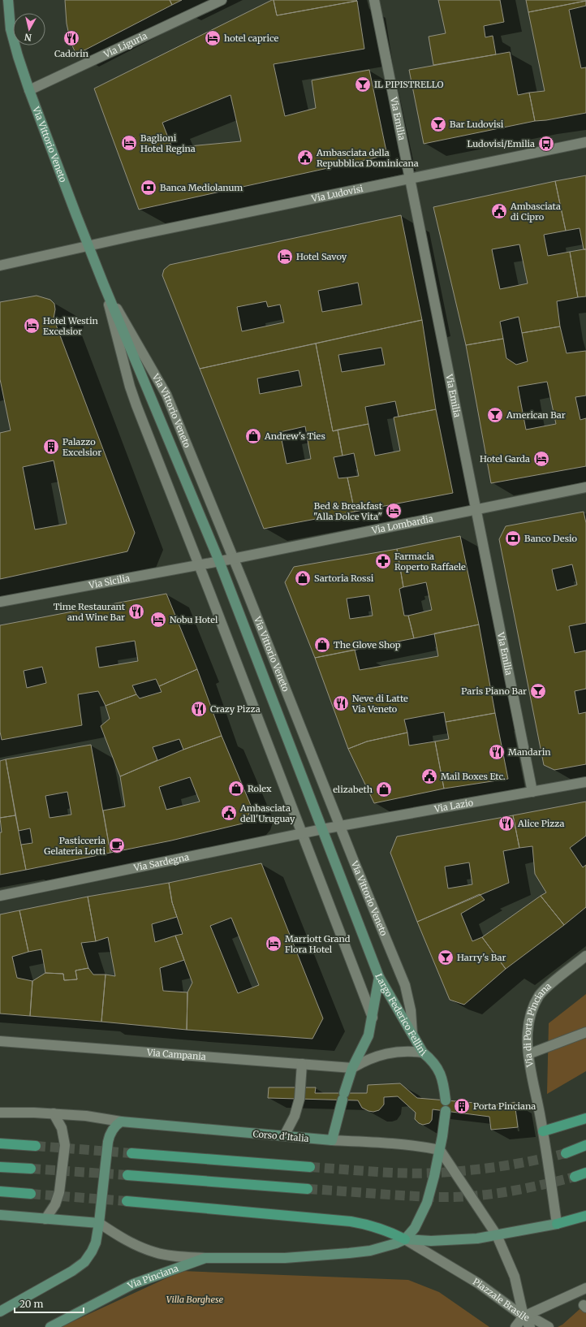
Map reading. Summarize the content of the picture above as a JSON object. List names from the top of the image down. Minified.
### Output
{"streets":{"main road":["Via Vittorio Veneto","Largo Federico Fellini","Corso d'Italia","Via Pinciana"],"street":["Via Liguria","Via Emilia","Via Ludovisi","Via Lombardia","Via Sicilia","Via Lazio","Via Sardegna","Via di Porta Pinciana","Via Campania","Piazzale Brasile"]},"crossings":[["Via Liguria","Via Vittorio Veneto"],["Via Emilia","Via Ludovisi"],["Via Emilia","Via Lombardia"],["Via Emilia","Via Lazio"],["Via Vittorio Veneto","Via Ludovisi"],["Via Vittorio Veneto","Via Lombardia"],["Via Vittorio Veneto","Via Sicilia"],["Via Vittorio Veneto","Via Lazio"],["Via Vittorio Veneto","Via Sardegna"],["Via Vittorio Veneto","Largo Federico Fellini"],["Via Lombardia","Via Sicilia"],["Via Lazio","Via Sardegna"],["Largo Federico Fellini","Via Campania"],["Corso d'Italia","Piazzale Brasile"]],"parks":["Villa Borghese"],"places":{"restaurant":["Cadorin","Time Restaurant and Wine Bar","Neve di Latte Via Veneto","Crazy Pizza","Mandarin","Alice Pizza"],"hotel":["hotel caprice","Baglioni Hotel Regina","Hotel Savoy","Hotel Westin Excelsior","Hotel Garda","Bed & Breakfast \"Alla Dolce Vita\"","Nobu Hotel","Marriott Grand Flora Hotel"],"bar":["IL PIPISTRELLO","Bar Ludovisi","American Bar","Paris Piano Bar","Harry's Bar"],"bus stop":["Ludovisi/Emilia"],"public building":["Ambasciata della Repubblica Dominicana","Ambasciata di Cipro","Mail Boxes Etc.","Ambasciata dell'Uruguay"],"bank":["Banca Mediolanum","Banco Desio"],"shop":["Andrew's Ties","Sartoria Rossi","The Glove Shop","Rolex","elizabeth"],"building":["Palazzo Excelsior","Porta Pinciana"],"pharmacy":["Farmacia Roperto Raffaele"],"cafe":["Pasticceria Gelateria Lotti"]},"scale_bar":"20 m","north":"bottom"}
